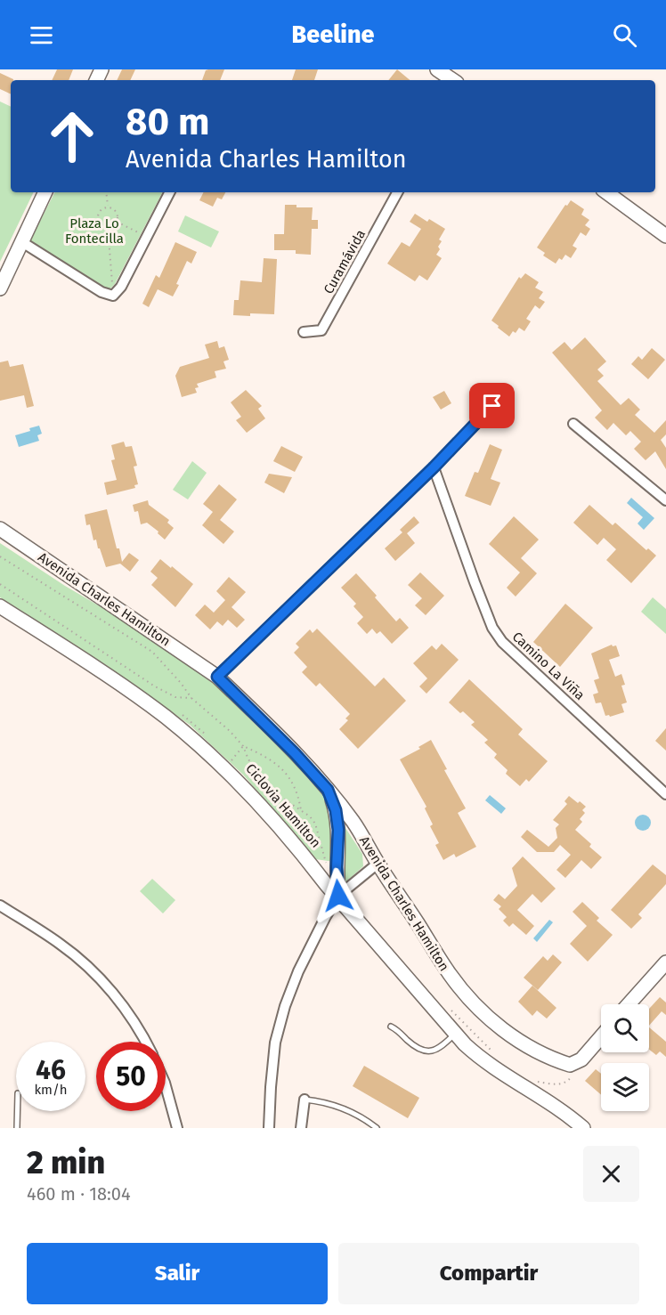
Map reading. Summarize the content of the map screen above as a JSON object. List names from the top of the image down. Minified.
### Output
{"streets":{"main road":["Avenida Charles Hamilton"],"street":["Curamávida","Camino La Viña"],"path":["Ciclovia Hamilton"]},"parks":["Plaza Lo Fontecilla"],"page":{"header":"Beeline","turn":["80 m","Avenida Charles Hamilton"],"speed":"46 km/h","limit":"50","heading":["2 min","460 m · 18:04"],"buttons":["Salir","Compartir"]}}
